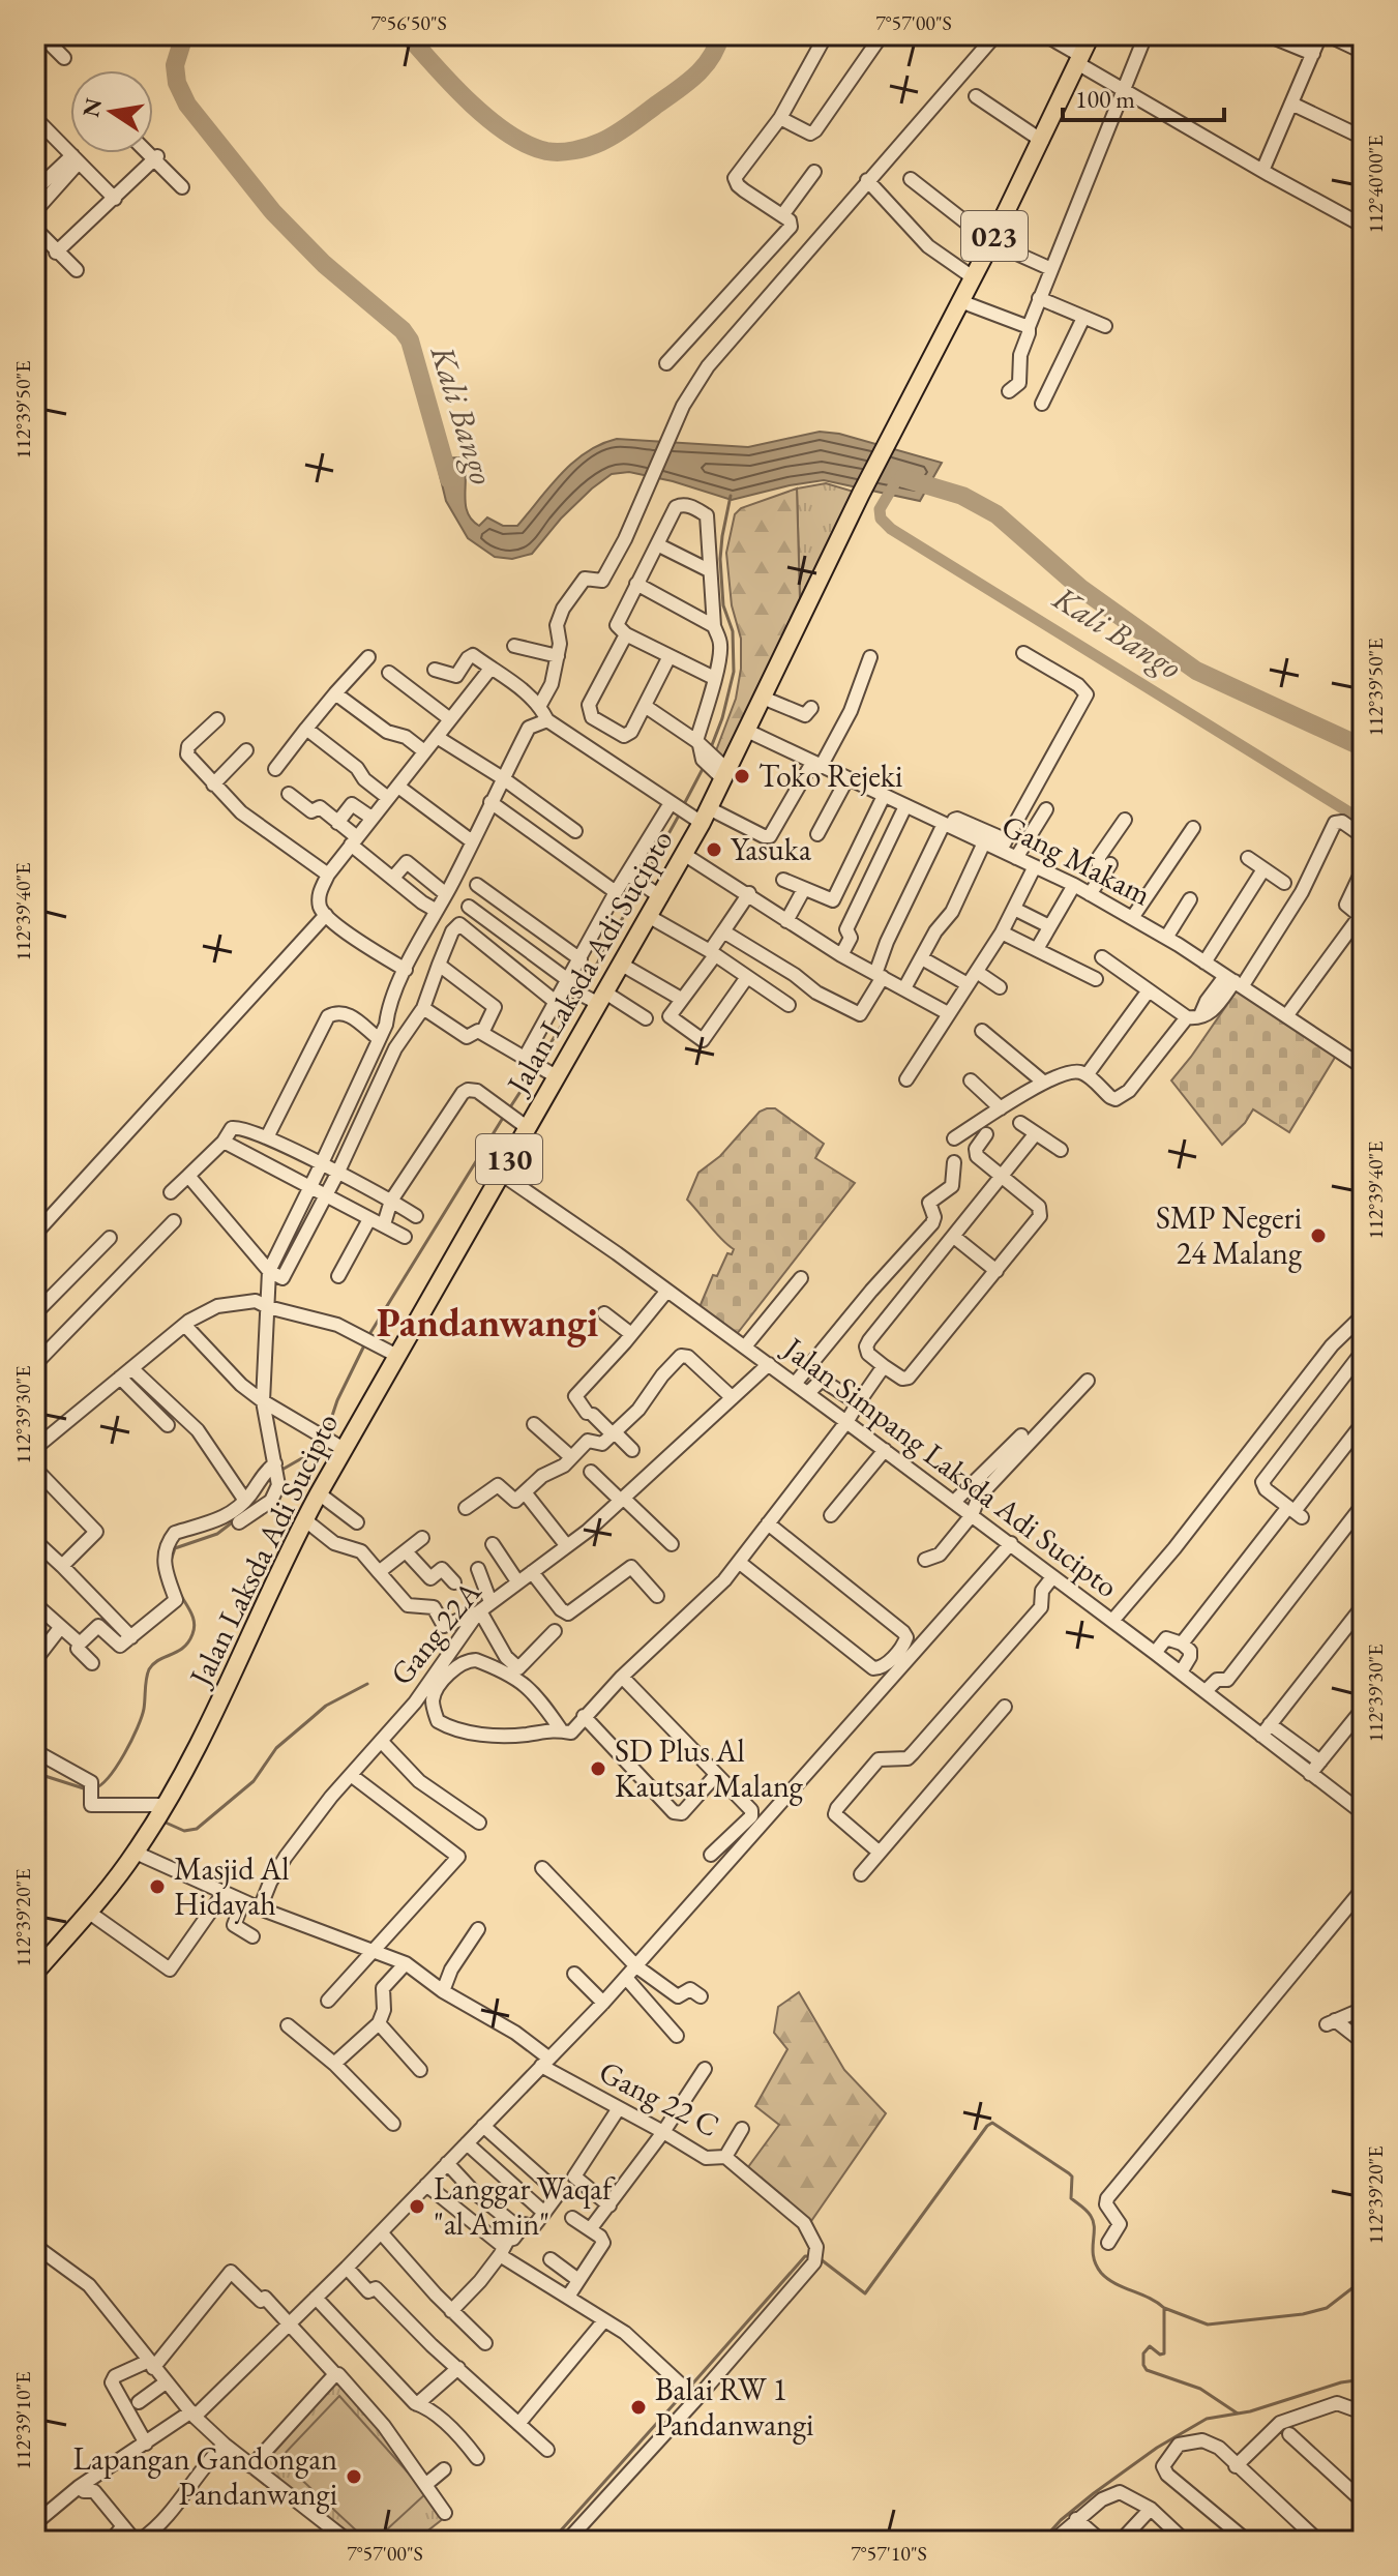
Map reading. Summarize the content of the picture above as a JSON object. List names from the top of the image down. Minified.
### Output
{"streets":{"main road":["023","Jalan Laksda Adi Sucipto","130"],"street":["Gang Makam","Jalan Simpang Laksda Adi Sucipto","Gang 22A","Gang 22 C"]},"crossings":[["023","Jalan Laksda Adi Sucipto"],["Gang Makam","Jalan Laksda Adi Sucipto"],["Jalan Laksda Adi Sucipto","Jalan Simpang Laksda Adi Sucipto"],["Jalan Laksda Adi Sucipto","Gang 22 C"],["Jalan Simpang Laksda Adi Sucipto","Gang 22A"],["Gang 22A","Gang 22 C"]],"districts":["Pandanwangi"],"water":["Kali Bango"],"places":["Toko Rejeki","Yasuka","SMP Negeri 24 Malang","SD Plus Al Kautsar Malang","Masjid Al Hidayah","Langgar Waqaf \"al Amin\"","Balai RW 1 Pandanwangi","Lapangan Gandongan Pandanwangi"],"scale_bar":"100 m","north":"left","coordinates":["7°56'50\"S","7°57'00\"S","112°40'00\"E","112°39'50\"E","112°39'40\"E","112°39'30\"E","112°39'20\"E","112°39'10\"E","7°57'10\"S"]}
